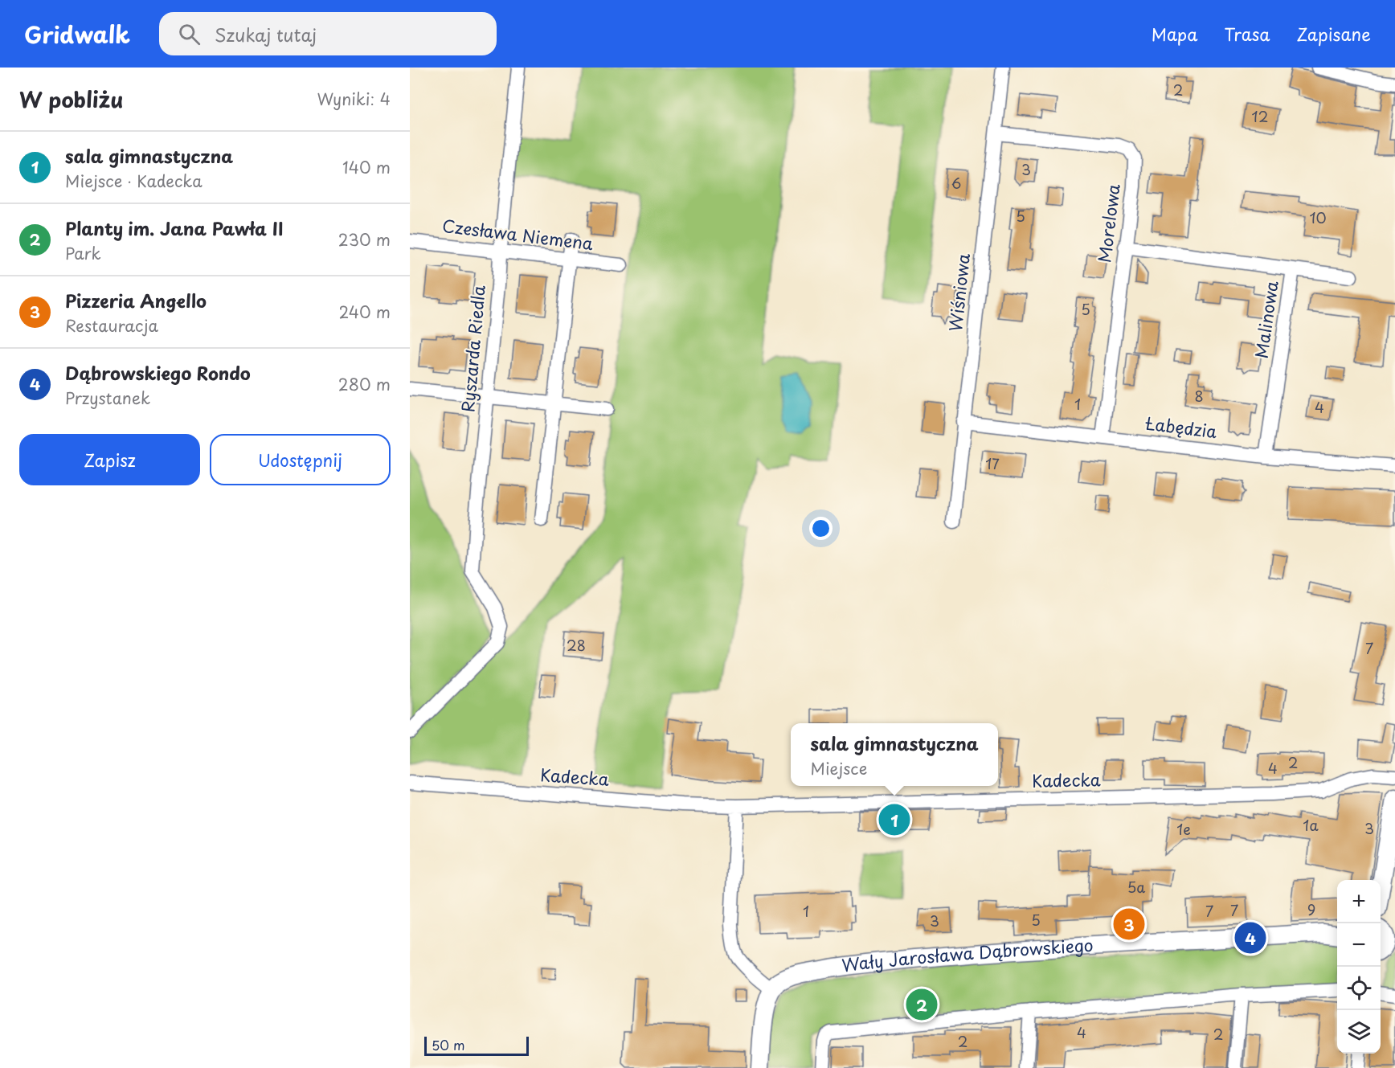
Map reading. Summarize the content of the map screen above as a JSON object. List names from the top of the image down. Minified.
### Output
{"streets":{"street":["Morelowa","Czesława Niemena","Wiśniowa","Malinowa","Ryszarda Riedla","Łabędzia","Kadecka","Wały Jarosława Dąbrowskiego"]},"crossings":[["Morelowa","Wiśniowa"],["Morelowa","Malinowa"],["Morelowa","Łabędzia"],["Czesława Niemena","Ryszarda Riedla"],["Wiśniowa","Łabędzia"],["Malinowa","Łabędzia"]],"house_numbers":["2","12","3","6","5","10","5","8","1","4","17","28","7","2","4","1a","3","1e","5a","9","7","1","7","5","3","4","2","2"],"scale_bar":"50 m","page":{"header":"Gridwalk","search":"Szukaj tutaj","nav":["Mapa","Trasa","Zapisane"],"heading":["W pobliżu","Wyniki: 4"],"list":[{"mark":"1","name":"sala gimnastyczna","note":"Miejsce · Kadecka","value":"140 m"},{"mark":"2","name":"Planty im. Jana Pawła II","note":"Park","value":"230 m"},{"mark":"3","name":"Pizzeria Angello","note":"Restauracja","value":"240 m"},{"mark":"4","name":"Dąbrowskiego Rondo","note":"Przystanek","value":"280 m"}],"buttons":["Zapisz","Udostępnij"],"popup":["sala gimnastyczna","Miejsce"],"pins":["1","3","4","2"],"map_buttons":["+","−"],"scale":"50 m"}}
